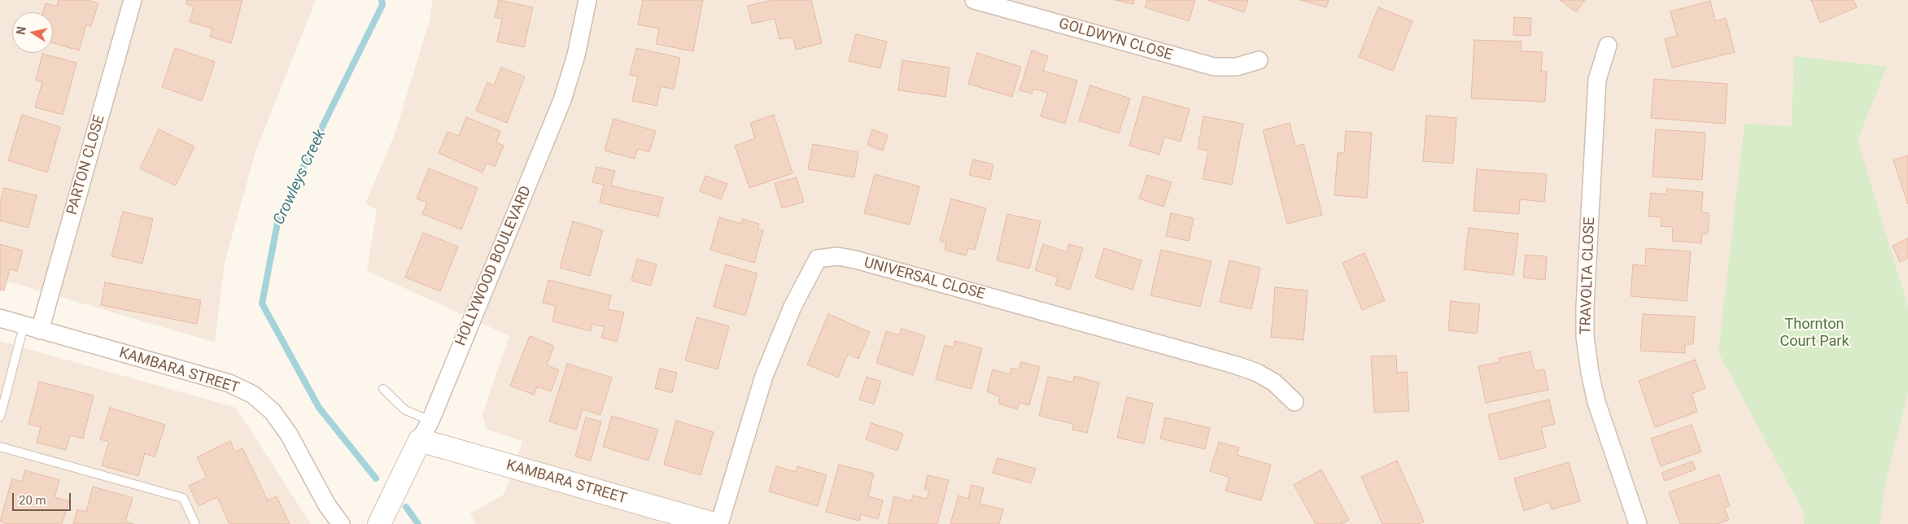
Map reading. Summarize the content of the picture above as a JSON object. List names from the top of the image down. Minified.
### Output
{"streets":{"street":["GOLDWYN CLOSE","PARTON CLOSE","HOLLYWOOD BOULEVARD","TRAVOLTA CLOSE","UNIVERSAL CLOSE","KAMBARA STREET"]},"crossings":[["PARTON CLOSE","KAMBARA STREET"],["HOLLYWOOD BOULEVARD","KAMBARA STREET"]],"water":["Crowleys Creek"],"parks":["Thornton Court Park"],"scale_bar":"20 m","north":"left"}
